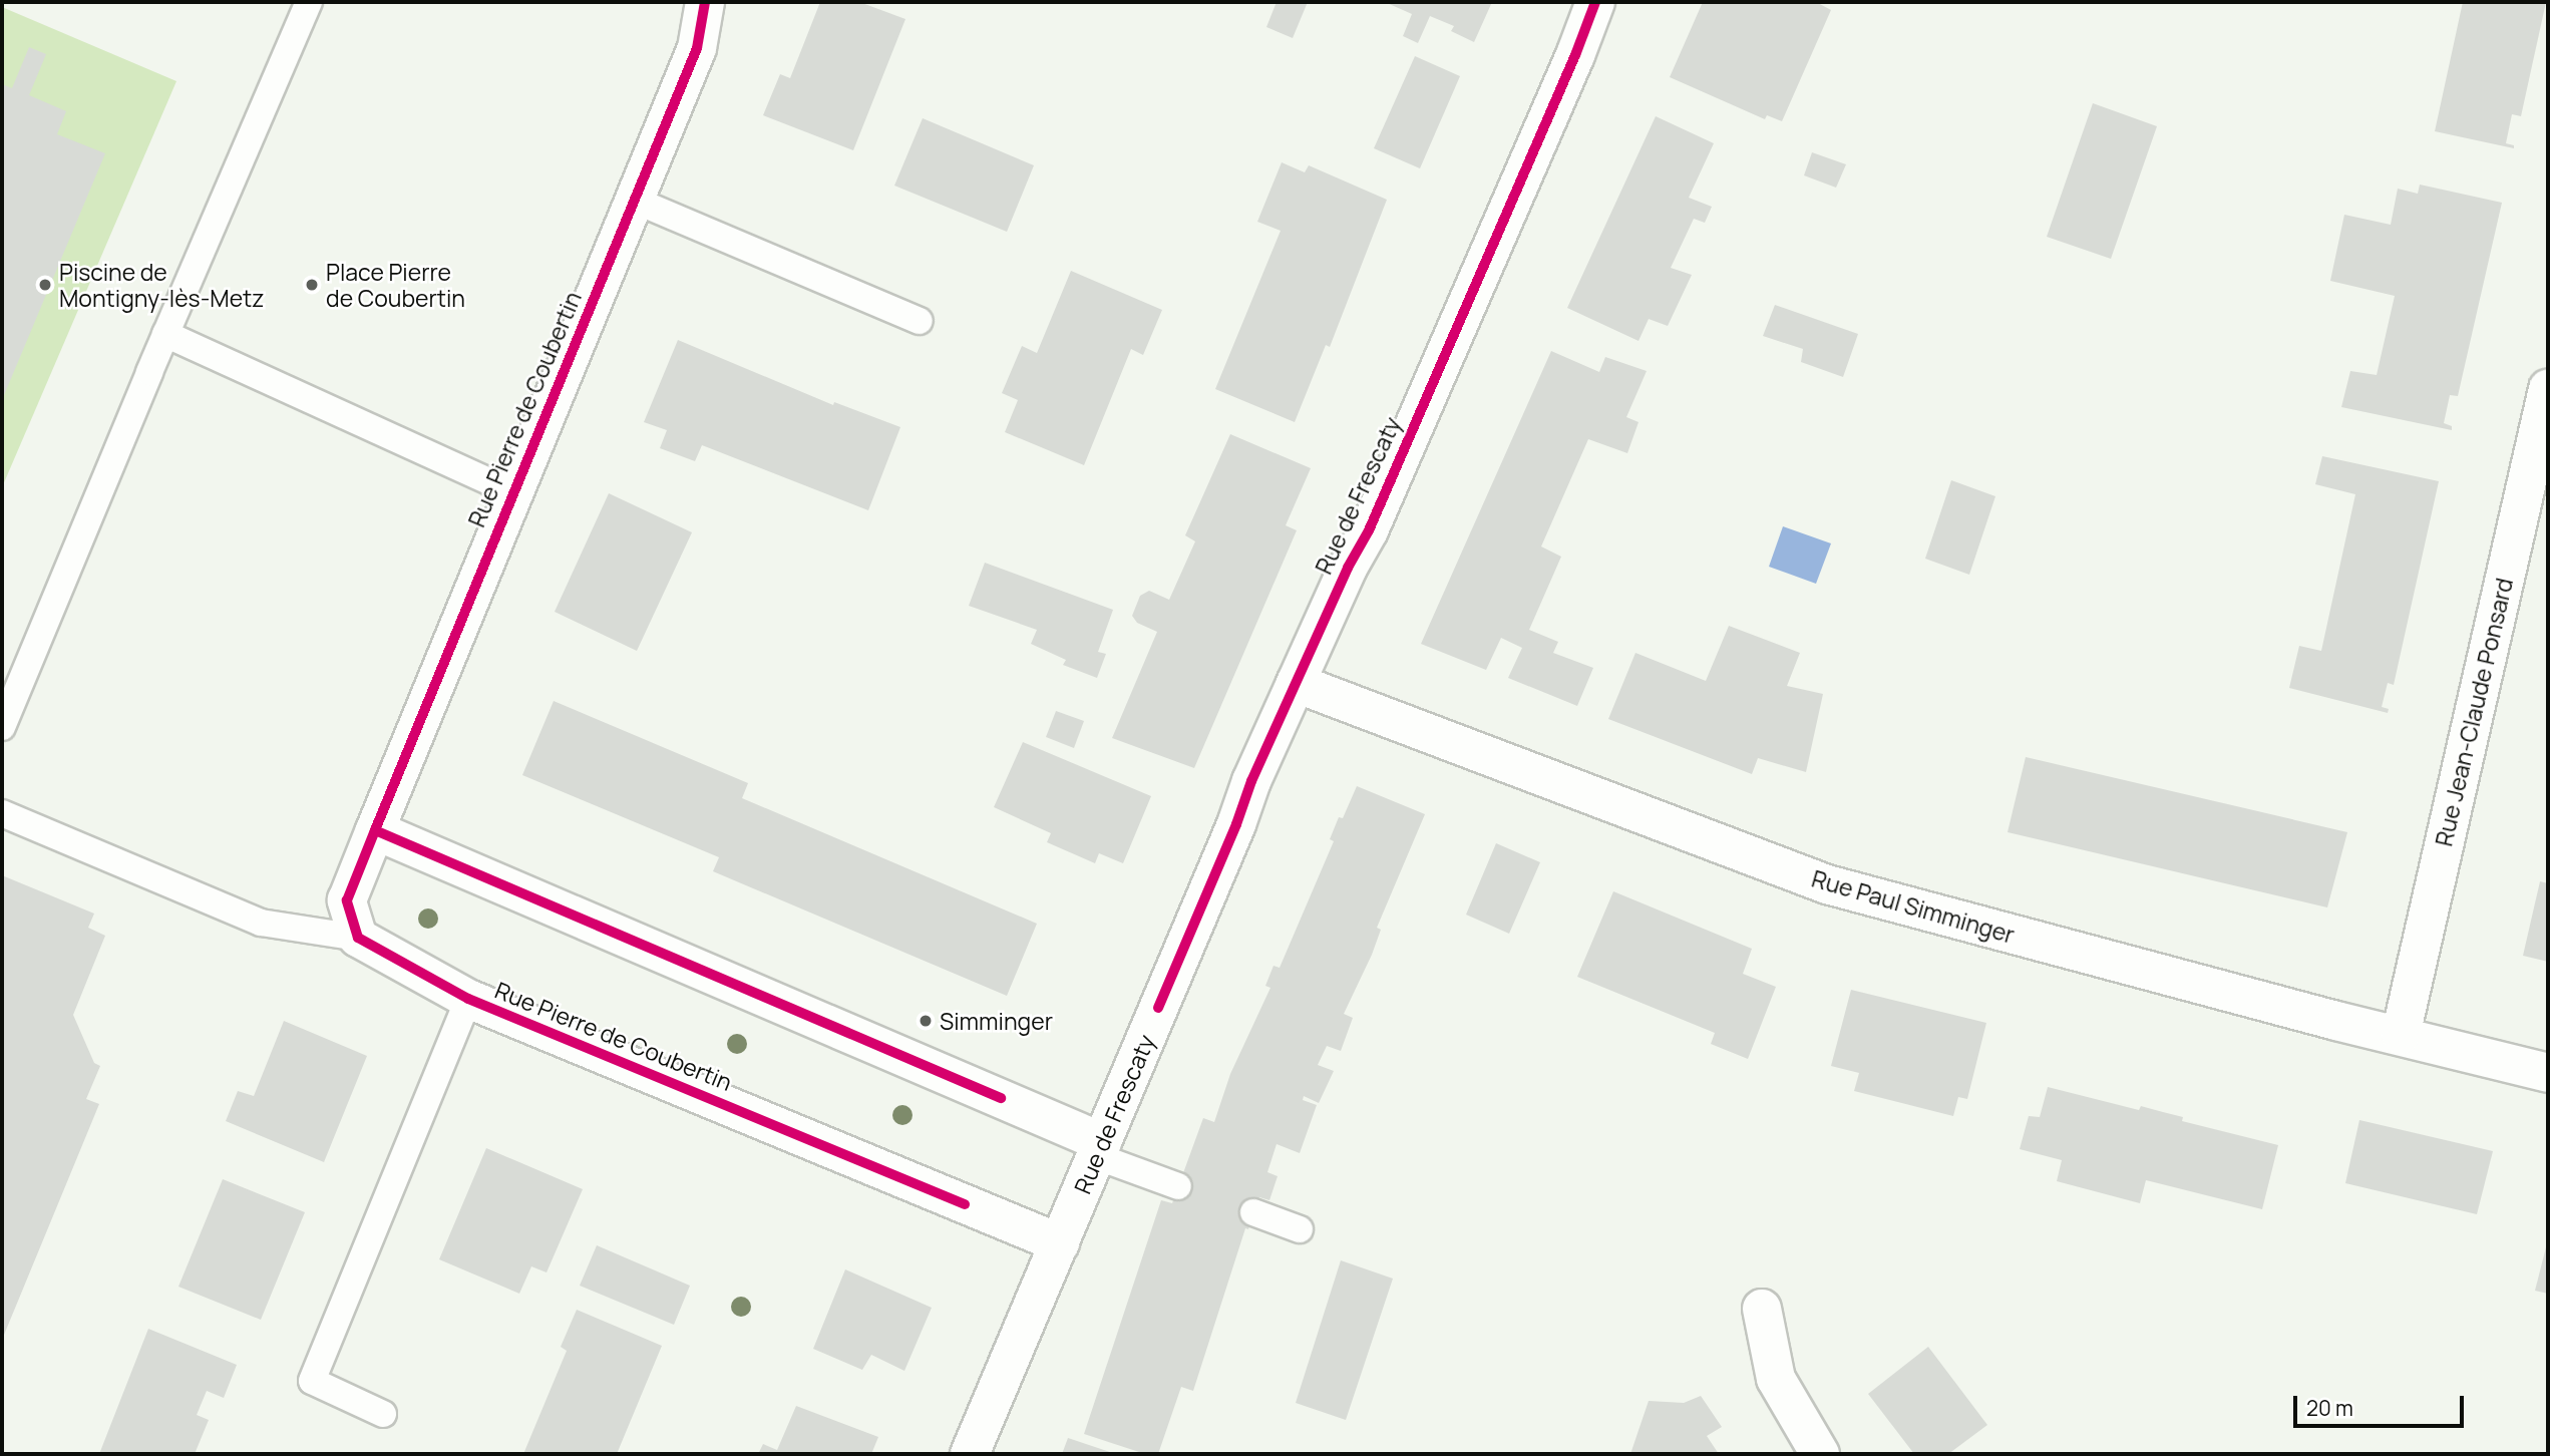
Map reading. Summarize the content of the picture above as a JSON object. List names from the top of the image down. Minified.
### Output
{"streets":{"street":["Rue Pierre de Coubertin","Rue de Frescaty","Rue Jean-Claude Ponsard","Rue Paul Simminger"]},"crossings":[["Rue Pierre de Coubertin","Rue de Frescaty"],["Rue de Frescaty","Rue Paul Simminger"],["Rue Jean-Claude Ponsard","Rue Paul Simminger"]],"places":["Piscine de Montigny-lès-Metz","Place Pierre de Coubertin","Simminger"],"scale_bar":"20 m"}
